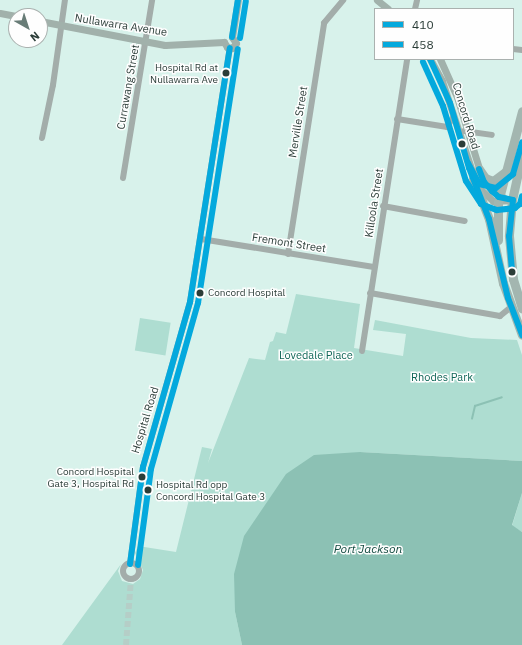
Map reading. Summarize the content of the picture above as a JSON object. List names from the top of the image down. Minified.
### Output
{"streets":{"main road":["Nullawarra Avenue","Concord Road"],"street":["Currawang Street","Merville Street","Killoola Street","Fremont Street","Hospital Road"]},"crossings":[["Nullawarra Avenue","Currawang Street"],["Nullawarra Avenue","Hospital Road"],["Merville Street","Fremont Street"],["Killoola Street","Fremont Street"],["Fremont Street","Hospital Road"]],"water":["Port Jackson"],"parks":["Lovedale Place","Rhodes Park"],"places":["Hospital Rd at Nullawarra Ave","Concord Hospital","Concord Hospital Gate 3, Hospital Rd","Hospital Rd opp Concord Hospital Gate 3"],"lines":["transit line 410","transit line 458"],"legend":["410","458"],"north":"bottom right"}
